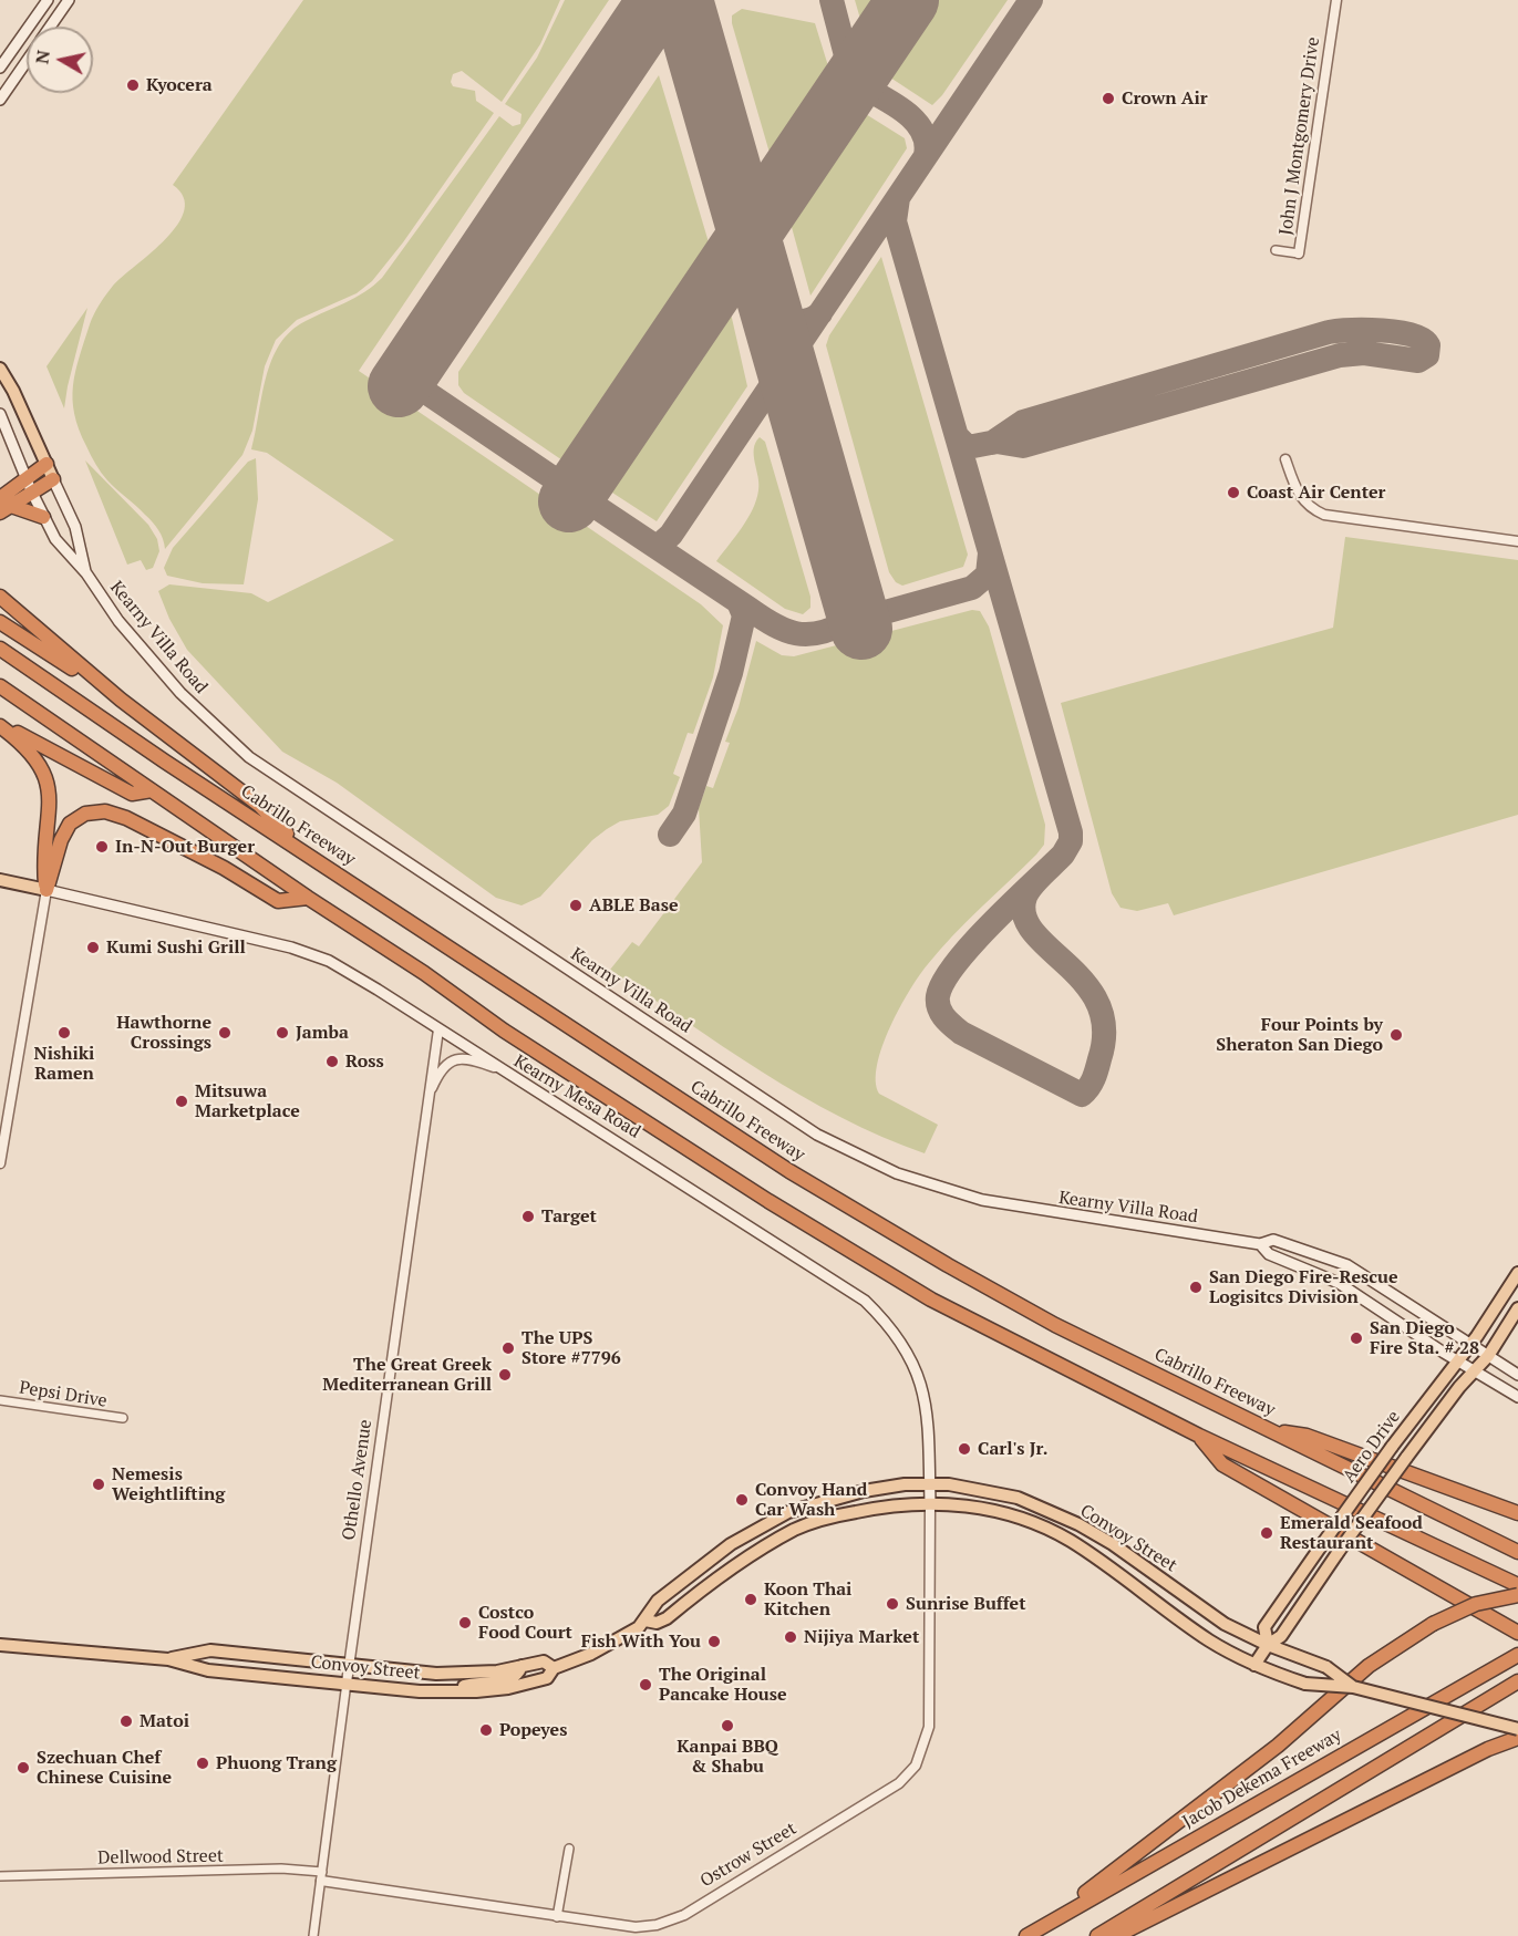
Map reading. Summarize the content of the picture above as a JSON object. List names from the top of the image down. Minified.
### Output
{"streets":{"highway":["Cabrillo Freeway","Jacob Dekema Freeway"],"main road":["Kearny Villa Road","Kearny Mesa Road","Aero Drive","Convoy Street"],"street":["John J Montgomery Drive","Pepsi Drive","Othello Avenue","Ostrow Street","Dellwood Street"]},"crossings":[["Kearny Villa Road","Aero Drive"],["Kearny Mesa Road","Othello Avenue"],["Kearny Mesa Road","Convoy Street"],["Kearny Mesa Road","Ostrow Street"],["Aero Drive","Convoy Street"],["Othello Avenue","Convoy Street"],["Othello Avenue","Ostrow Street"],["Othello Avenue","Dellwood Street"],["Convoy Street","Ostrow Street"],["Ostrow Street","Dellwood Street"]],"places":["Kyocera","Crown Air","Coast Air Center","In-N-Out Burger","ABLE Base","Kumi Sushi Grill","Nishiki Ramen","Hawthorne Crossings","Jamba","Four Points by Sheraton San Diego","Ross","Mitsuwa Marketplace","Target","San Diego Fire-Rescue Logisitcs Division","San Diego Fire Sta. # 28","The UPS Store #7796","The Great Greek Mediterranean Grill","Carl's Jr.","Nemesis Weightlifting","Convoy Hand Car Wash","Emerald Seafood Restaurant","Koon Thai Kitchen","Sunrise Buffet","Costco Food Court","Nijiya Market","Fish With You","The Original Pancake House","Matoi","Kanpai BBQ & Shabu","Popeyes","Phuong Trang","Szechuan Chef Chinese Cuisine"],"north":"left"}
